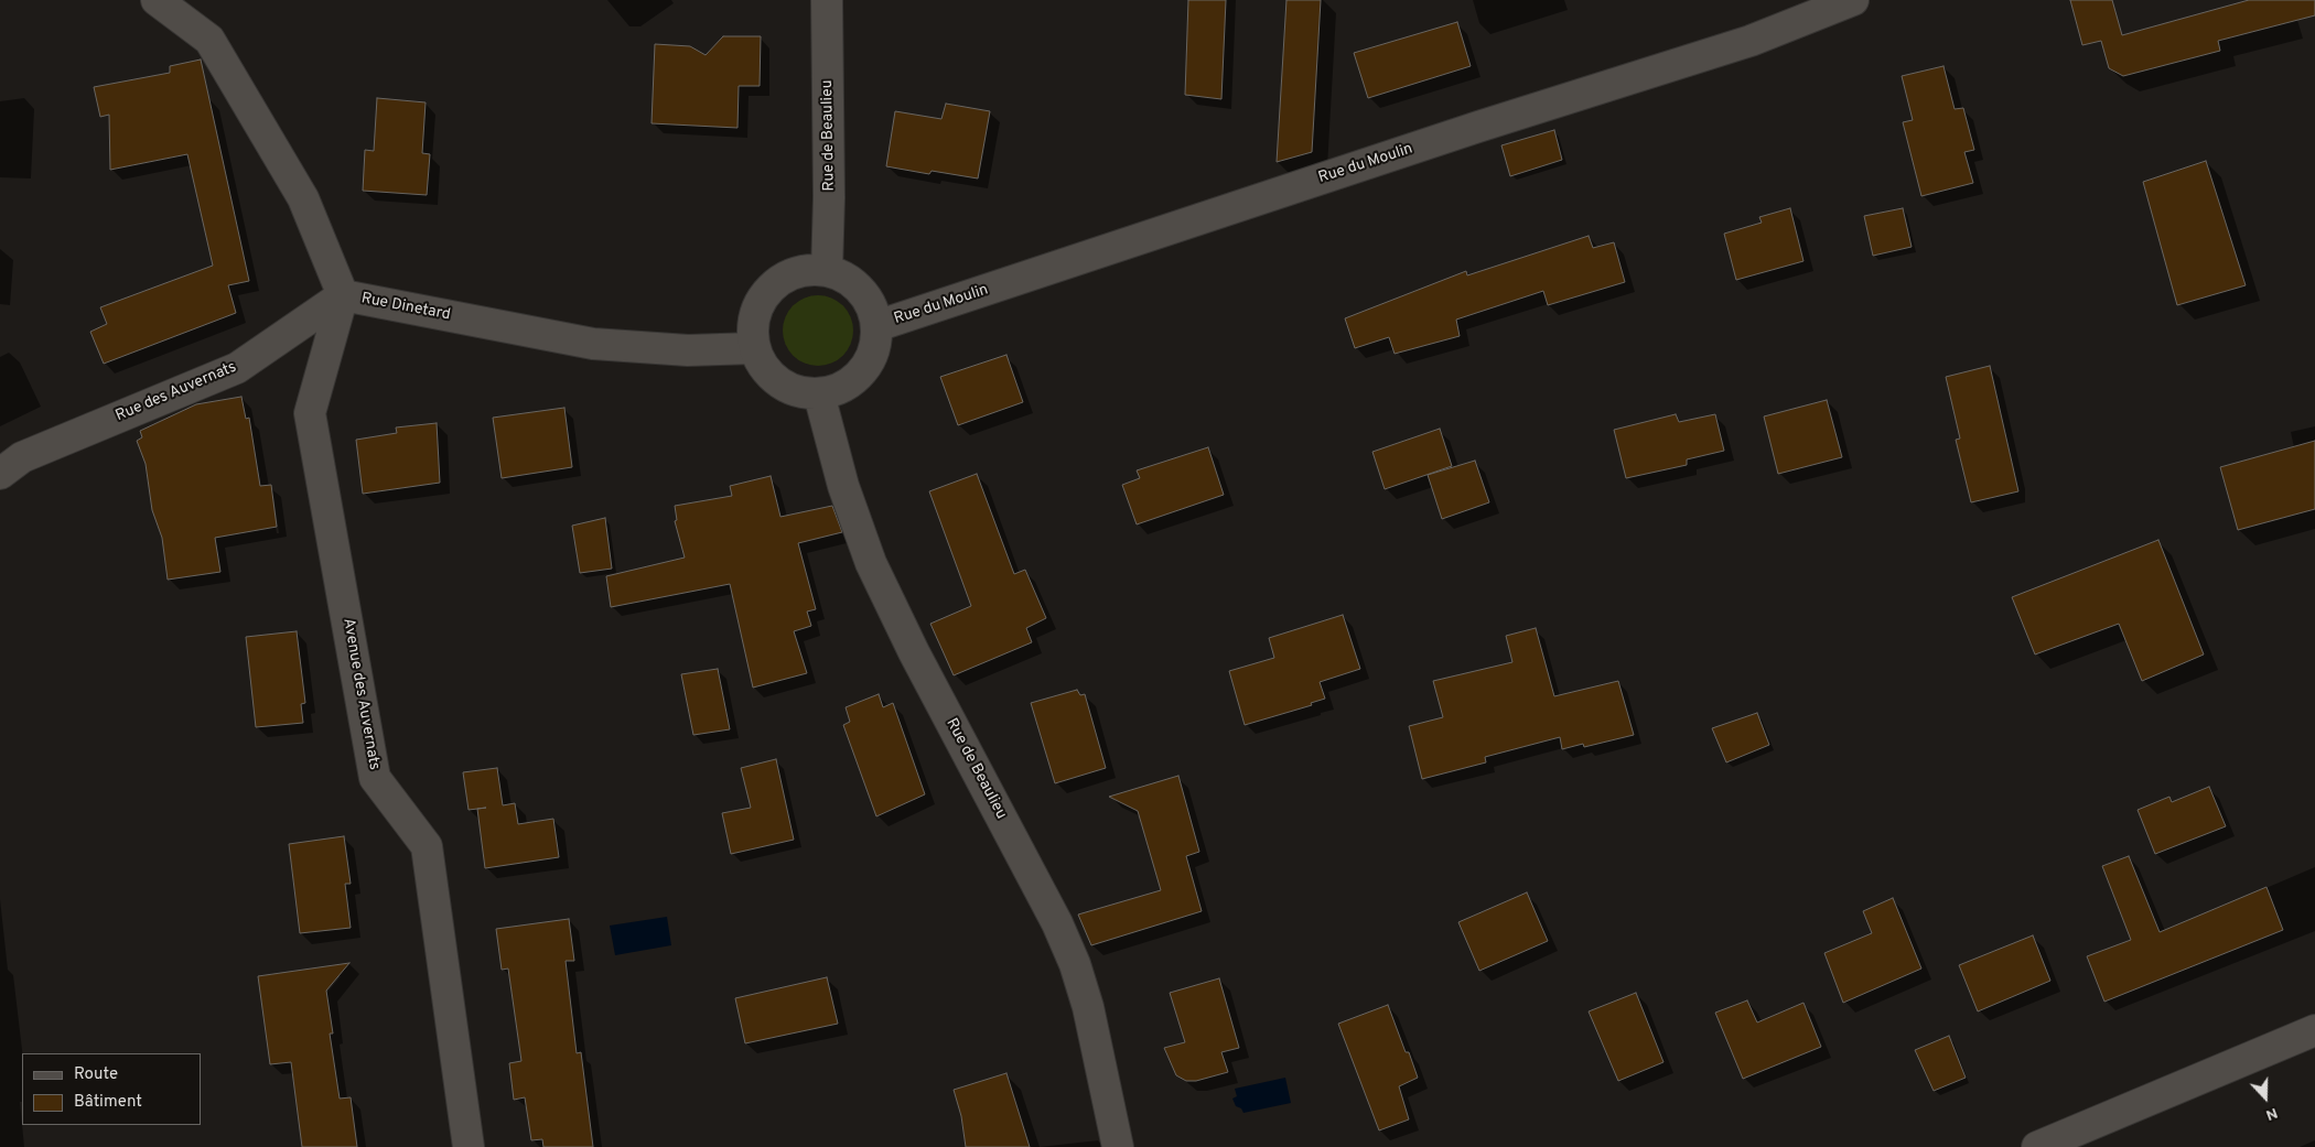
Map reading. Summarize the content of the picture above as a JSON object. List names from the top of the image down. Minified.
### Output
{"streets":{"street":["Rue de Beaulieu","Rue du Moulin","Rue Dinetard","Rue des Auvernats","Avenue des Auvernats"]},"crossings":[["Rue de Beaulieu","Rue du Moulin"],["Rue de Beaulieu","Rue Dinetard"],["Rue du Moulin","Rue Dinetard"],["Rue Dinetard","Rue des Auvernats"],["Rue Dinetard","Avenue des Auvernats"],["Rue des Auvernats","Avenue des Auvernats"]],"legend":["Route","Bâtiment"],"north":"bottom"}
